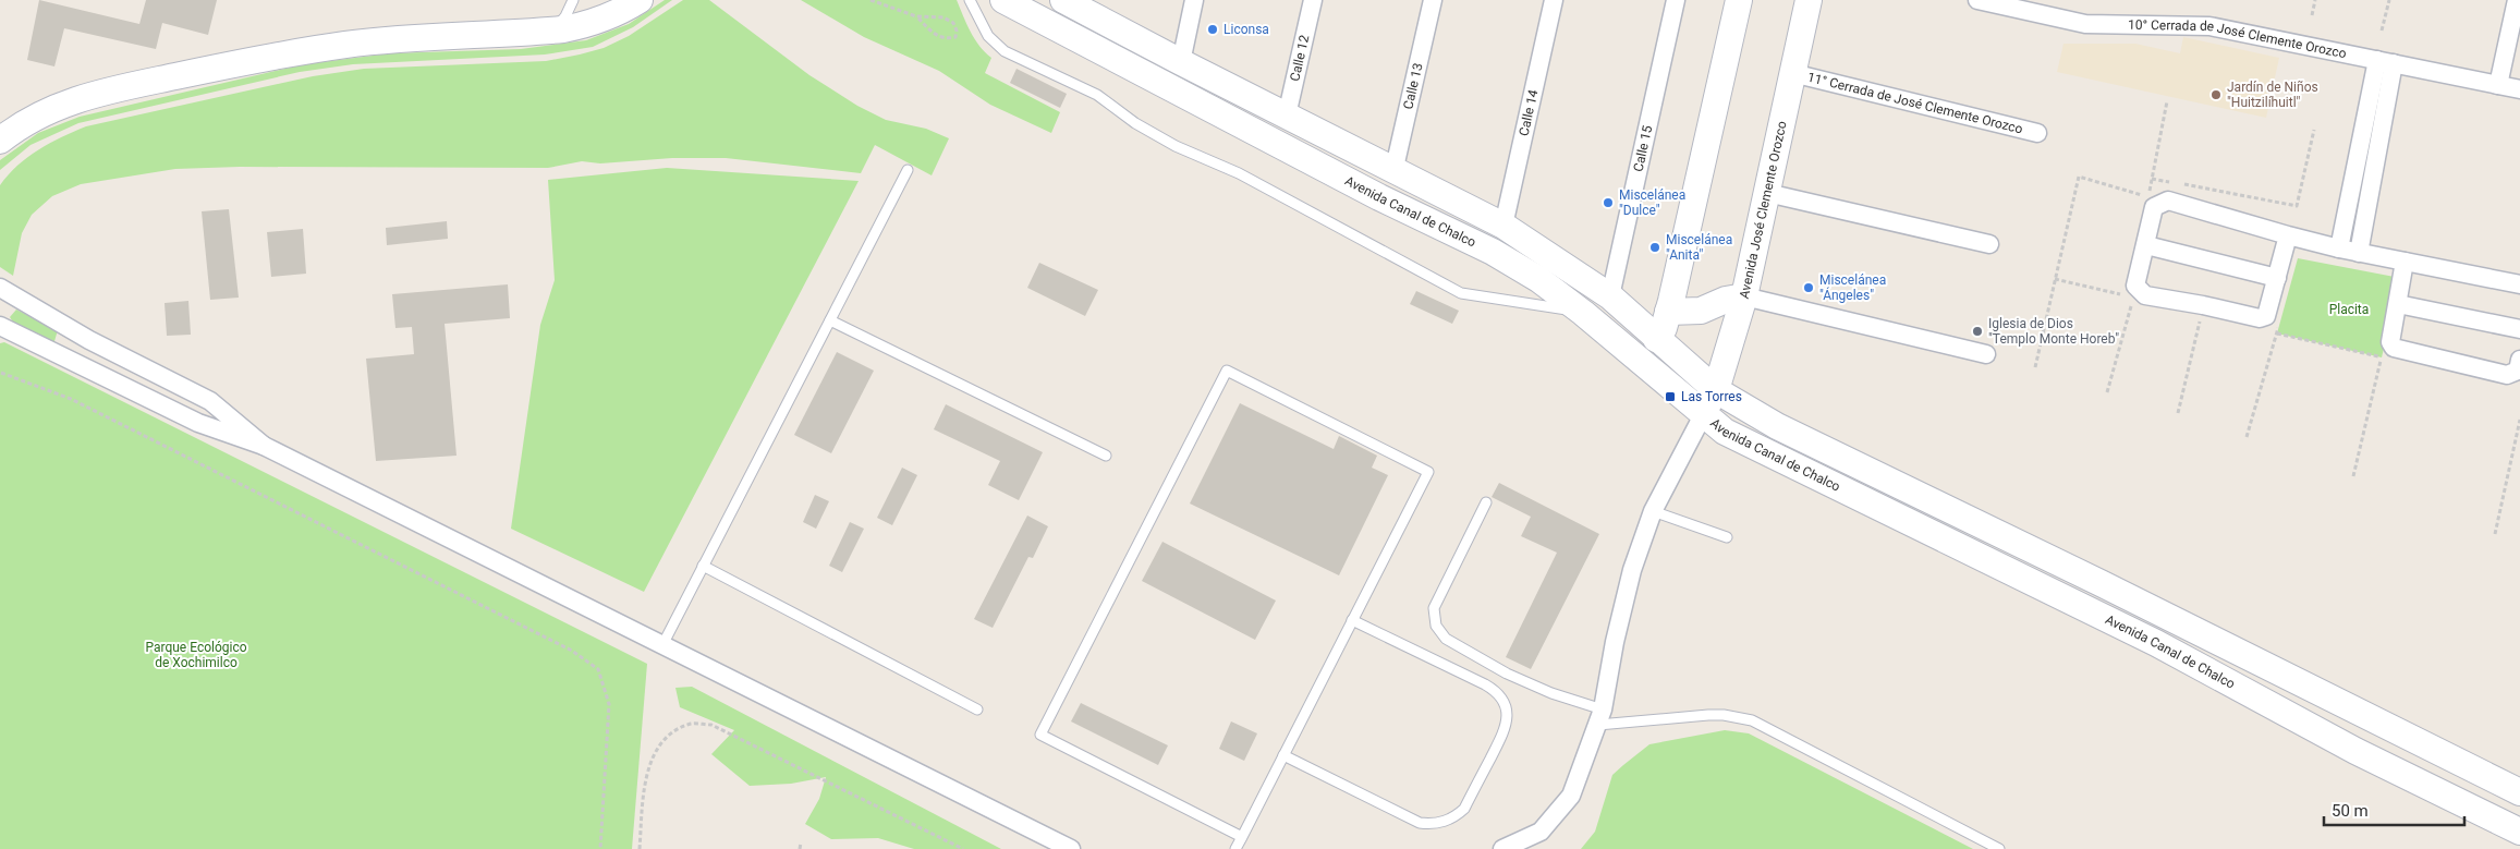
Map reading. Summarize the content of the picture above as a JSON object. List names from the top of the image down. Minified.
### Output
{"streets":{"main road":["Avenida José Clemente Orozco","Avenida Canal de Chalco"],"street":["10° Cerrada de José Clemente Orozco","Calle 12","Calle 13","11° Cerrada de José Clemente Orozco","Calle 14","Calle 15"]},"crossings":[["Calle 12","Avenida Canal de Chalco"],["Calle 13","Avenida Canal de Chalco"],["11° Cerrada de José Clemente Orozco","Avenida José Clemente Orozco"],["Calle 14","Avenida Canal de Chalco"],["Calle 15","Avenida Canal de Chalco"],["Avenida José Clemente Orozco","Avenida Canal de Chalco"]],"parks":["Placita","Parque Ecológico de Xochimilco"],"places":{"other":["Liconsa","Jardín de Niños \"Huitzilíhuitl\"","Miscelánea \"Dulce\"","Miscelánea \"Anita\"","Miscelánea \"Ángeles\"","Iglesia de Dios \"Templo Monte Horeb\""],"transit":["Las Torres"]},"scale_bar":"50 m"}
